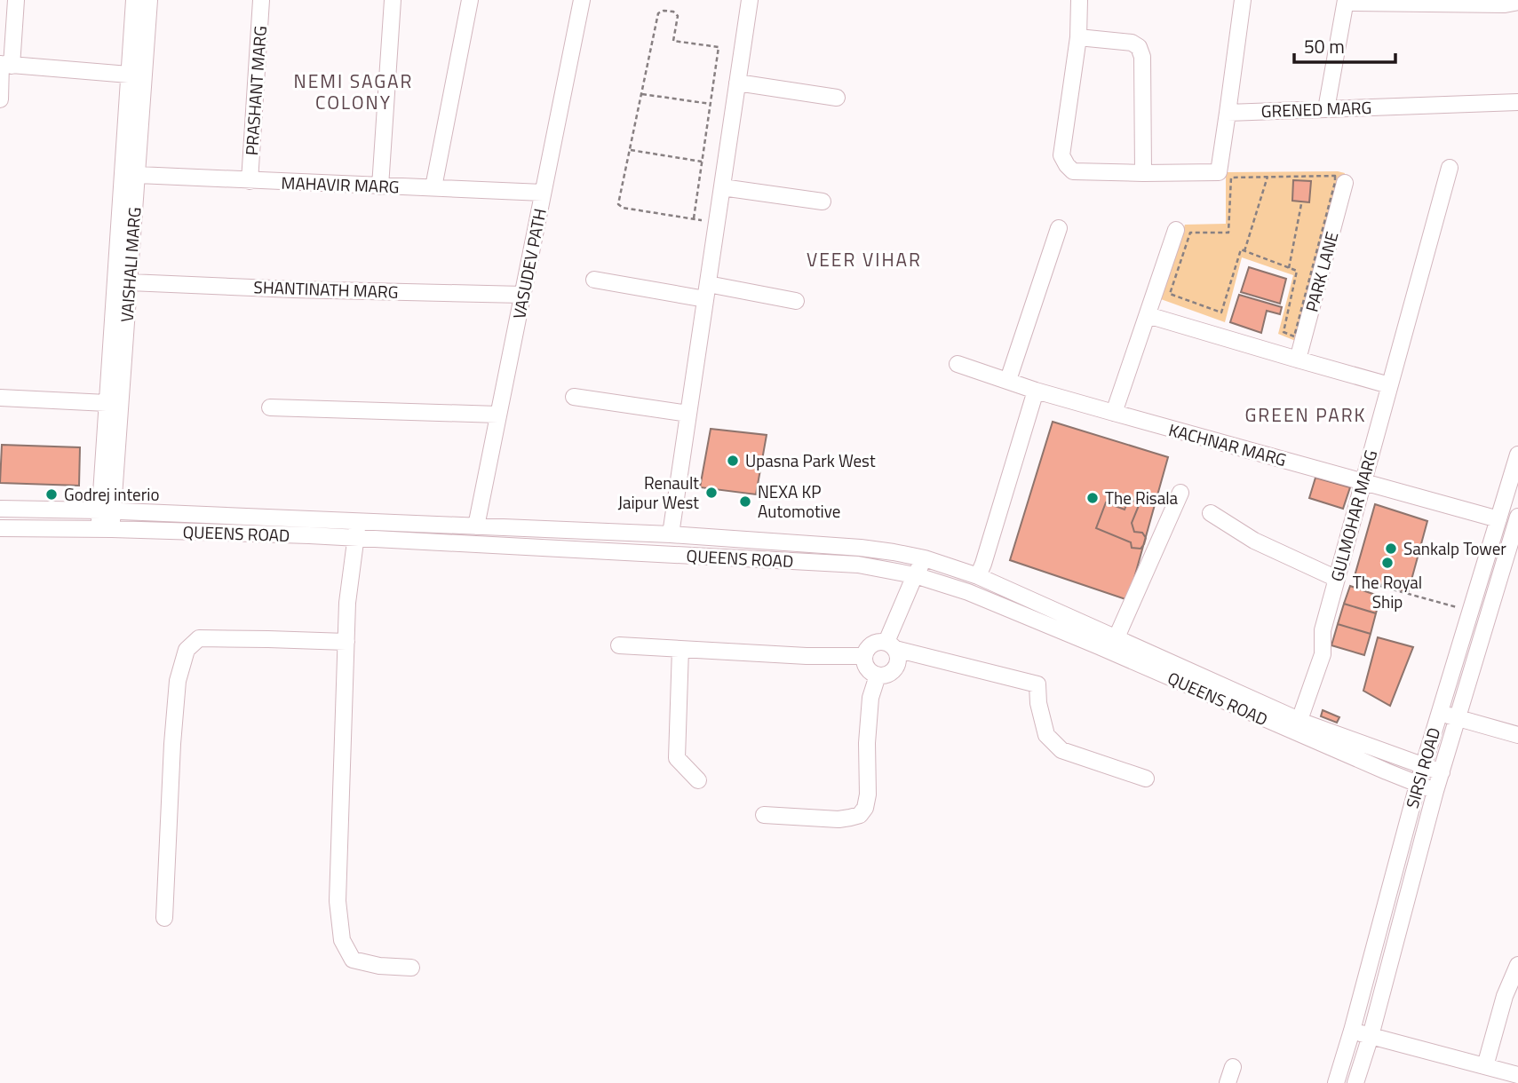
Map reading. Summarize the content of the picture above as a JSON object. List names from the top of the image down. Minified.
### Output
{"streets":{"street":["PRASHANT MARG","GRENED MARG","MAHAVIR MARG","VASUDEV PATH","VAISHALI MARG","PARK LANE","SHANTINATH MARG","KACHNAR MARG","GULMOHAR MARG","QUEENS ROAD","SIRSI ROAD"]},"crossings":[["PRASHANT MARG","MAHAVIR MARG"],["MAHAVIR MARG","VASUDEV PATH"],["MAHAVIR MARG","VAISHALI MARG"],["VASUDEV PATH","SHANTINATH MARG"],["VASUDEV PATH","QUEENS ROAD"],["VAISHALI MARG","SHANTINATH MARG"],["VAISHALI MARG","QUEENS ROAD"],["KACHNAR MARG","GULMOHAR MARG"],["KACHNAR MARG","SIRSI ROAD"],["GULMOHAR MARG","QUEENS ROAD"],["QUEENS ROAD","SIRSI ROAD"]],"districts":["NEMI SAGAR COLONY","VEER VIHAR","GREEN PARK"],"places":["Upasna Park West","Renault Jaipur West","Godrej interio","The Risala","NEXA KP Automotive","Sankalp Tower","The Royal Ship"],"scale_bar":"50 m"}
